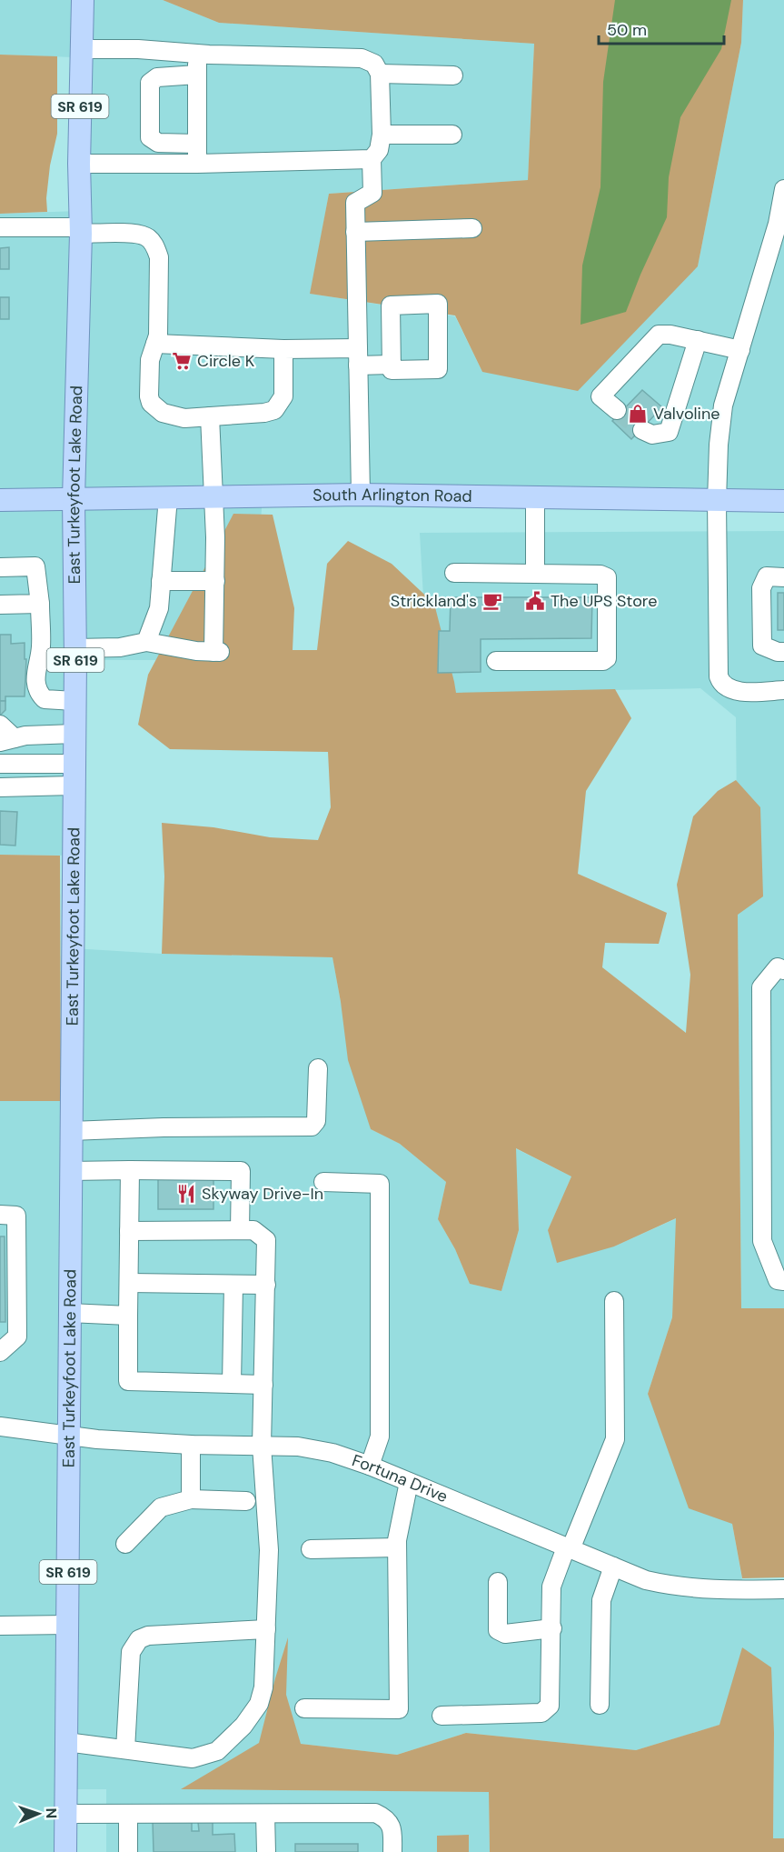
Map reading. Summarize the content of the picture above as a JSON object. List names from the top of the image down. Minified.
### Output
{"streets":{"main road":["SR 619","East Turkeyfoot Lake Road","South Arlington Road"],"street":["Fortuna Drive"]},"crossings":[["East Turkeyfoot Lake Road","South Arlington Road"],["East Turkeyfoot Lake Road","Fortuna Drive"]],"places":{"supermarket":["Circle K"],"shop":["Valvoline"],"cafe":["Strickland's"],"public building":["The UPS Store"],"restaurant":["Skyway Drive-In"]},"scale_bar":"50 m","north":"right"}
